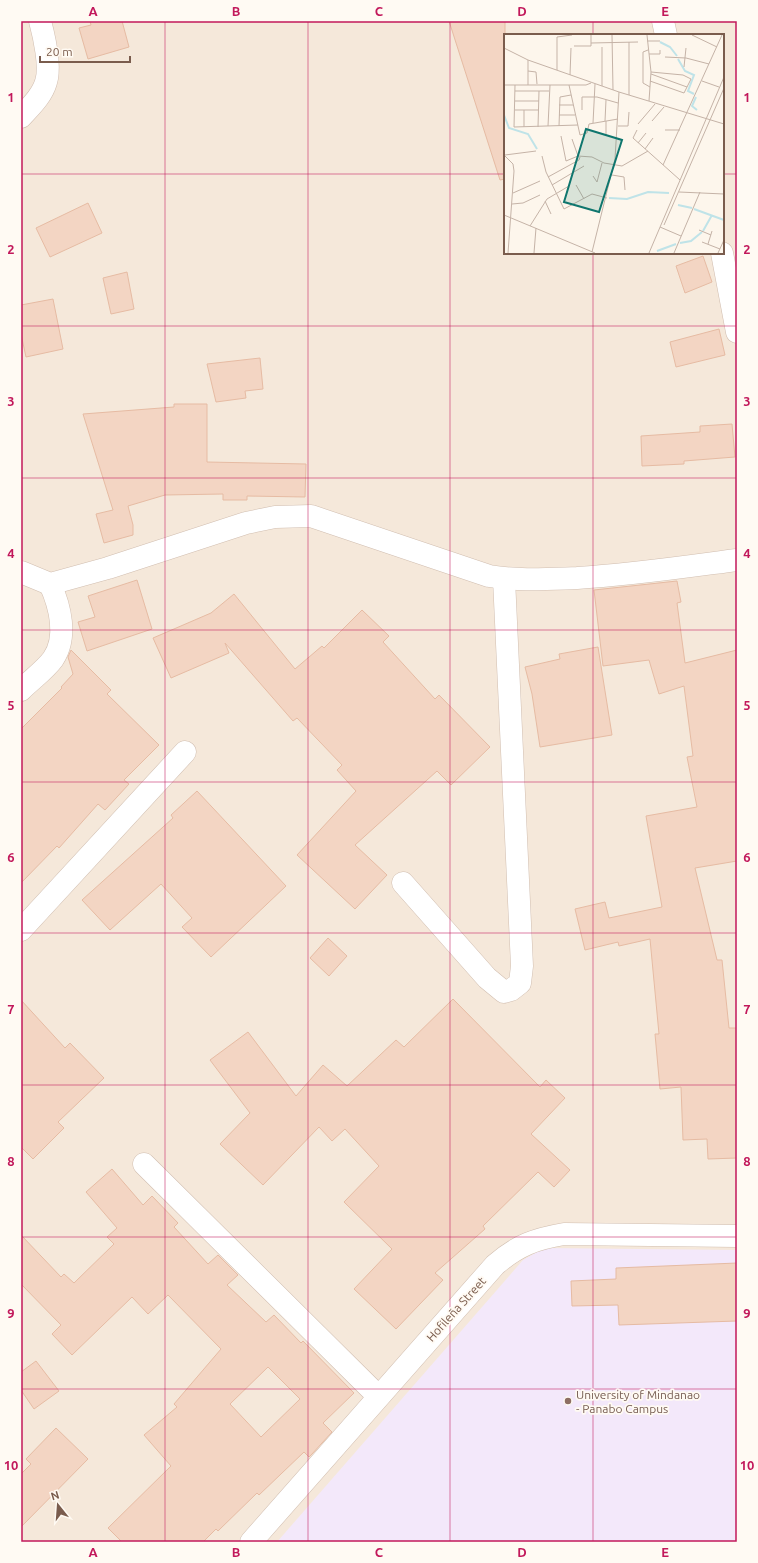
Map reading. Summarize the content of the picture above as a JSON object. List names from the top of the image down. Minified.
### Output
{"streets":{"street":["Hofileña Street"]},"places":["University of Mindanao - Panabo Campus"],"scale_bar":"20 m","north":"top","grid":{"columns":["A","B","C","D","E"],"rows":["1","2","3","4","5","6","7","8","9","10"]}}
